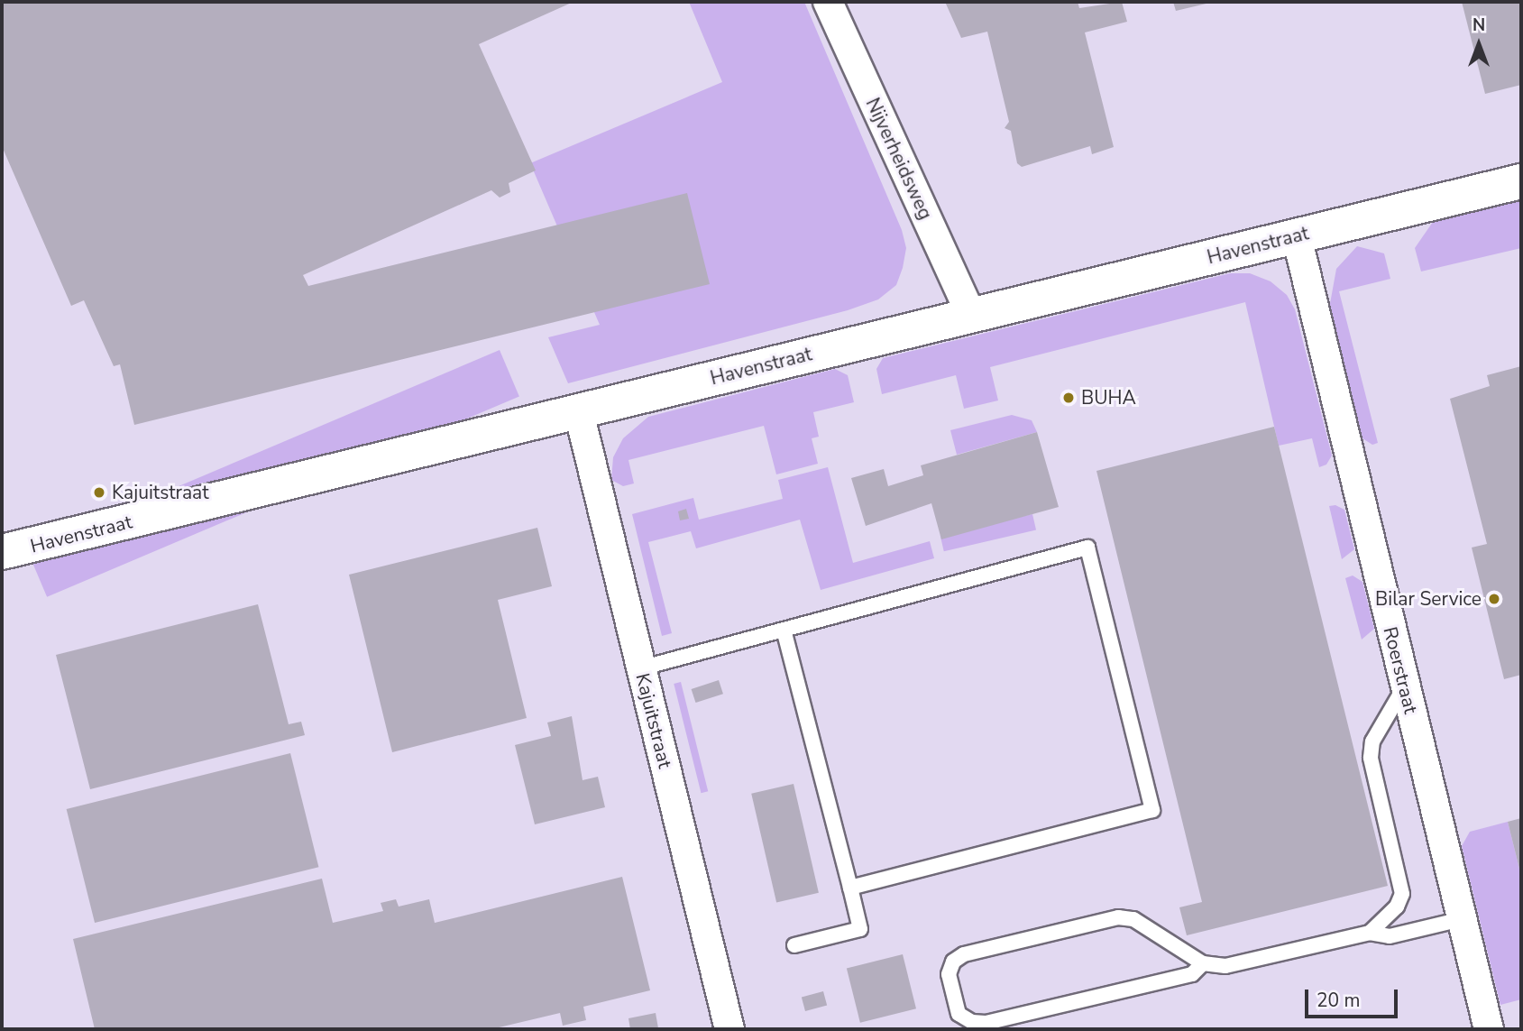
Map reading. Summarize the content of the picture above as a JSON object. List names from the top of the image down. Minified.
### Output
{"streets":{"street":["Nijverheidsweg","Havenstraat","Roerstraat","Kajuitstraat"]},"crossings":[["Nijverheidsweg","Havenstraat"],["Havenstraat","Roerstraat"],["Havenstraat","Kajuitstraat"]],"places":["BUHA","Kajuitstraat","Bilar Service"],"scale_bar":"20 m","north":"top"}
